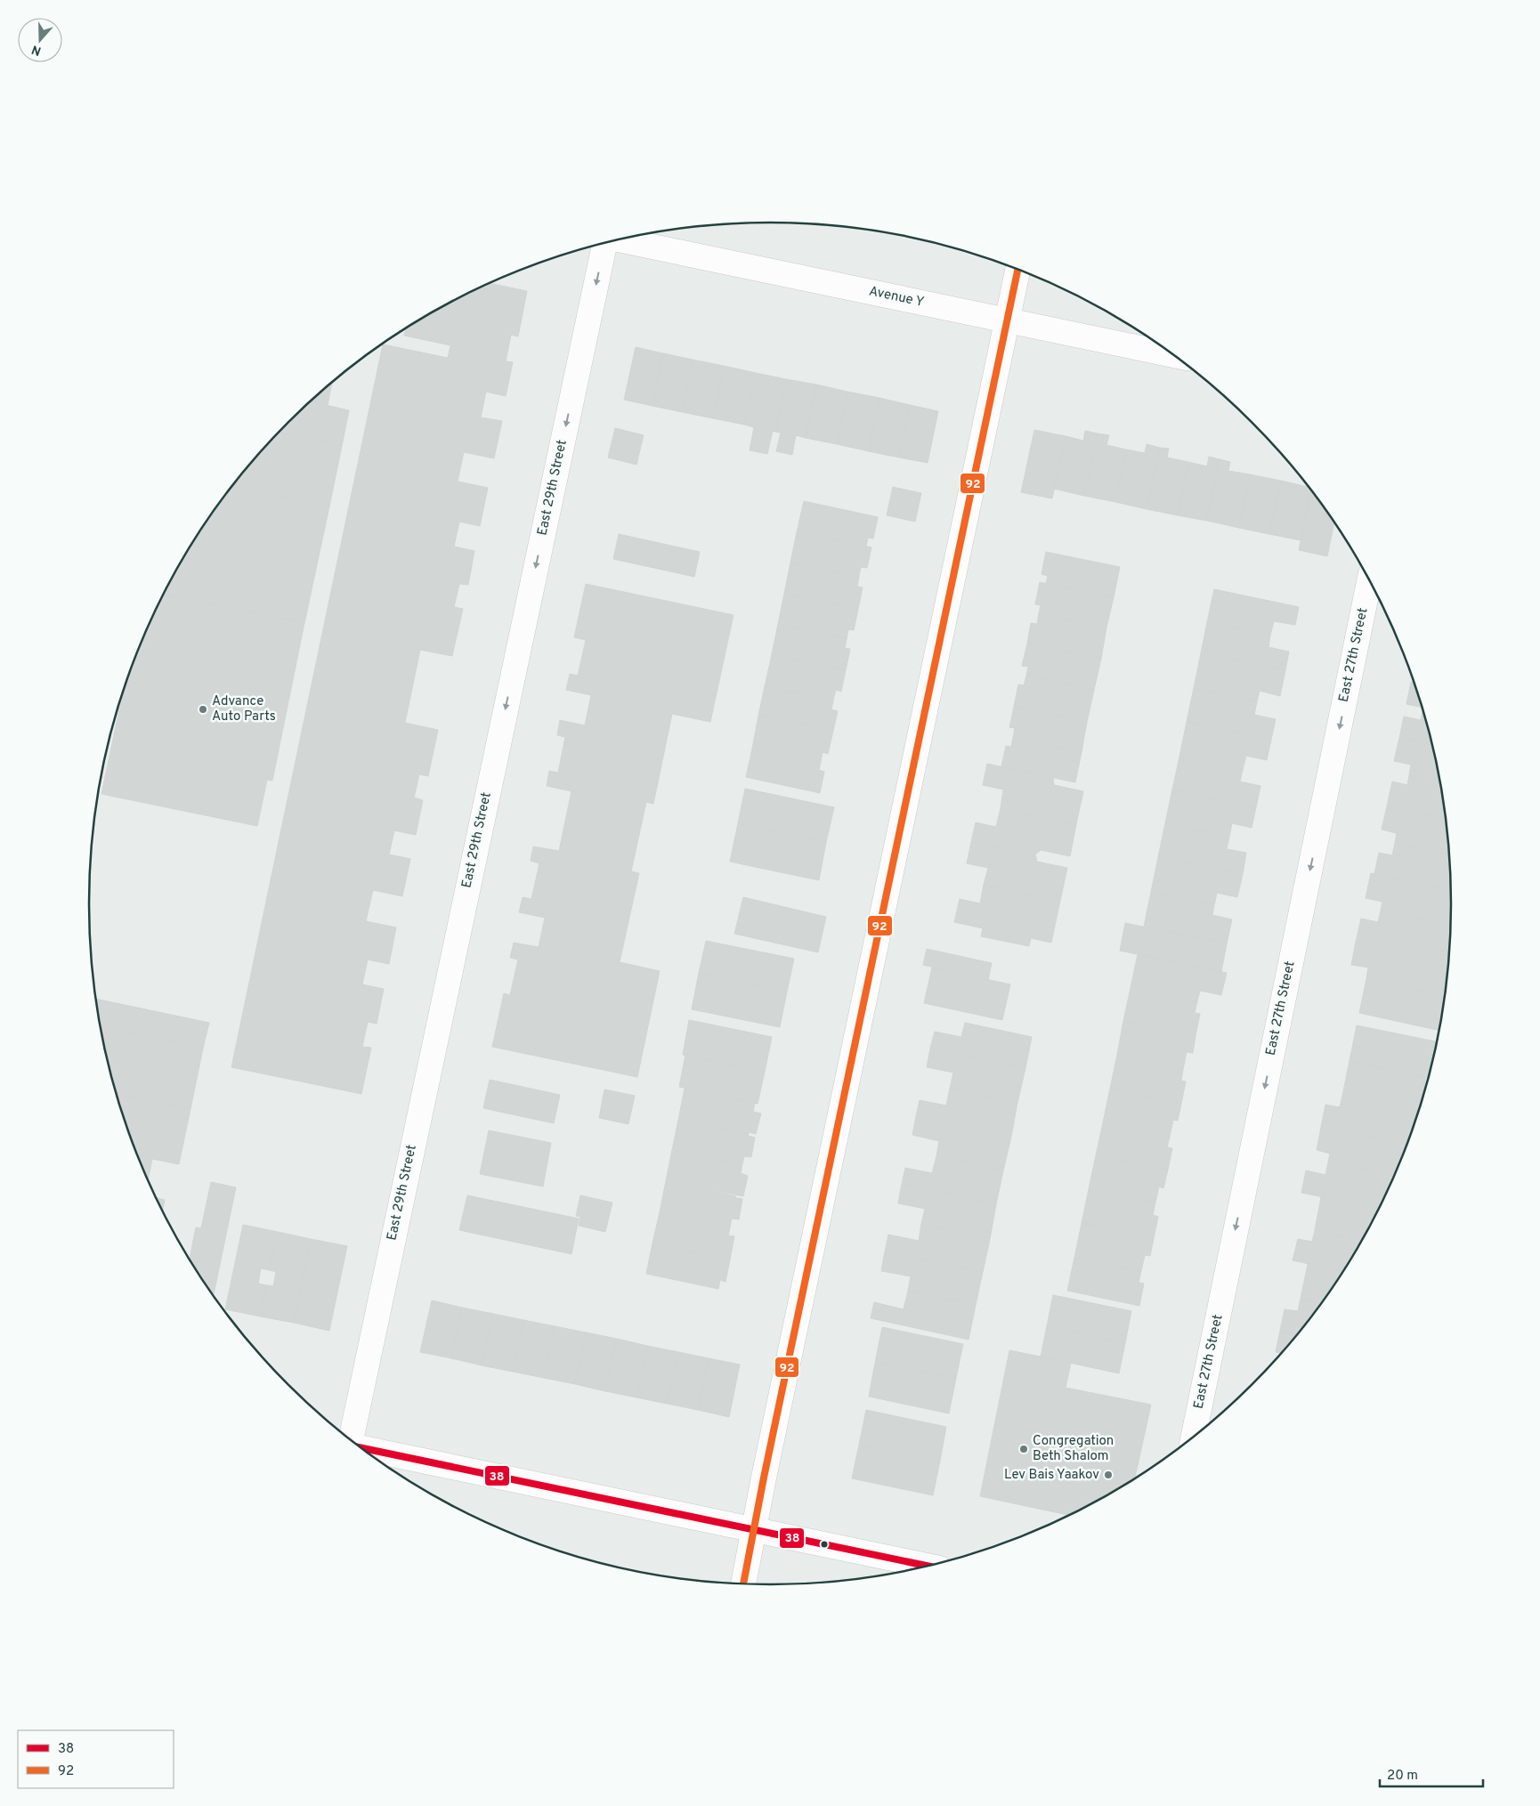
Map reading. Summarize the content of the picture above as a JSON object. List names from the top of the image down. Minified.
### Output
{"streets":{"street":["Avenue Y","East 29th Street","East 27th Street"]},"one_way":["East 29th Street","East 27th Street"],"places":["Advance Auto Parts","Congregation Beth Shalom","Lev Bais Yaakov"],"lines":["transit line 92","transit line 38"],"legend":["38","92"],"scale_bar":"20 m","north":"bottom"}
